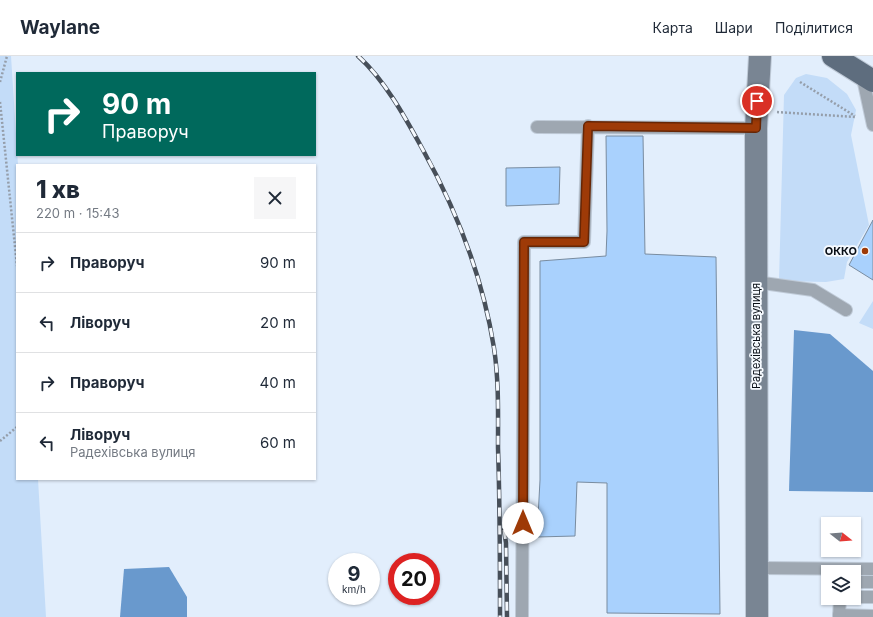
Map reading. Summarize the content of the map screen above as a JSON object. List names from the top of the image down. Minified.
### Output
{"streets":{"street":["Радехівська вулиця"]},"places":["ОККО"],"north":"right","page":{"header":"Waylane","nav":["Карта","Шари","Поділитися"],"turn":["90 m","Праворуч"],"heading":["1 хв","220 m · 15:43"],"list":[{"name":"Праворуч","value":"90 m"},{"name":"Ліворуч","value":"20 m"},{"name":"Праворуч","value":"40 m"},{"name":"Ліворуч","note":"Радехівська вулиця","value":"60 m"}],"speed":"9 km/h","limit":"20"}}
